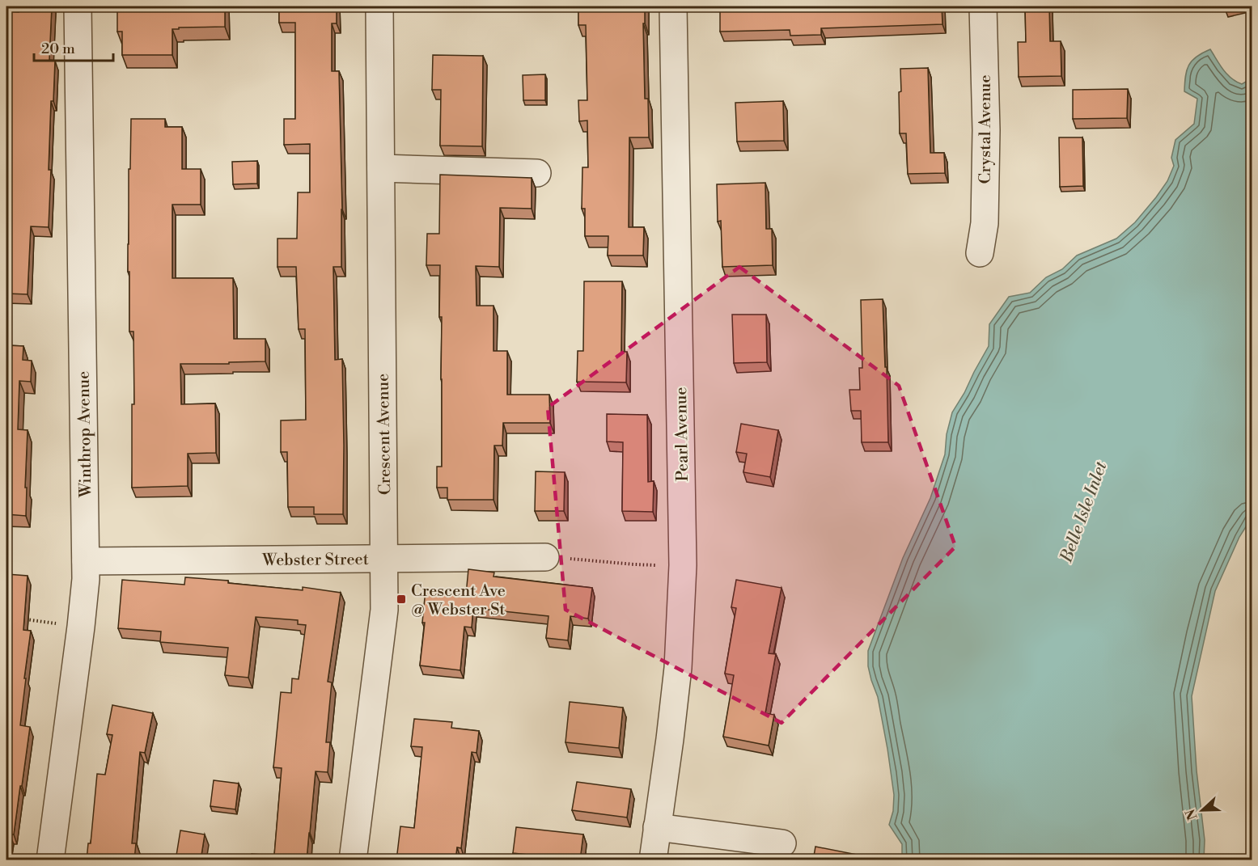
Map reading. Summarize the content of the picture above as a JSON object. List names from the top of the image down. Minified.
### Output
{"streets":{"street":["Crystal Avenue","Winthrop Avenue","Crescent Avenue","Pearl Avenue","Webster Street"]},"crossings":[["Winthrop Avenue","Webster Street"],["Crescent Avenue","Webster Street"]],"water":["Belle Isle Inlet"],"places":{"transit":["Crescent Ave @ Webster St"]},"scale_bar":"20 m","north":"left"}
